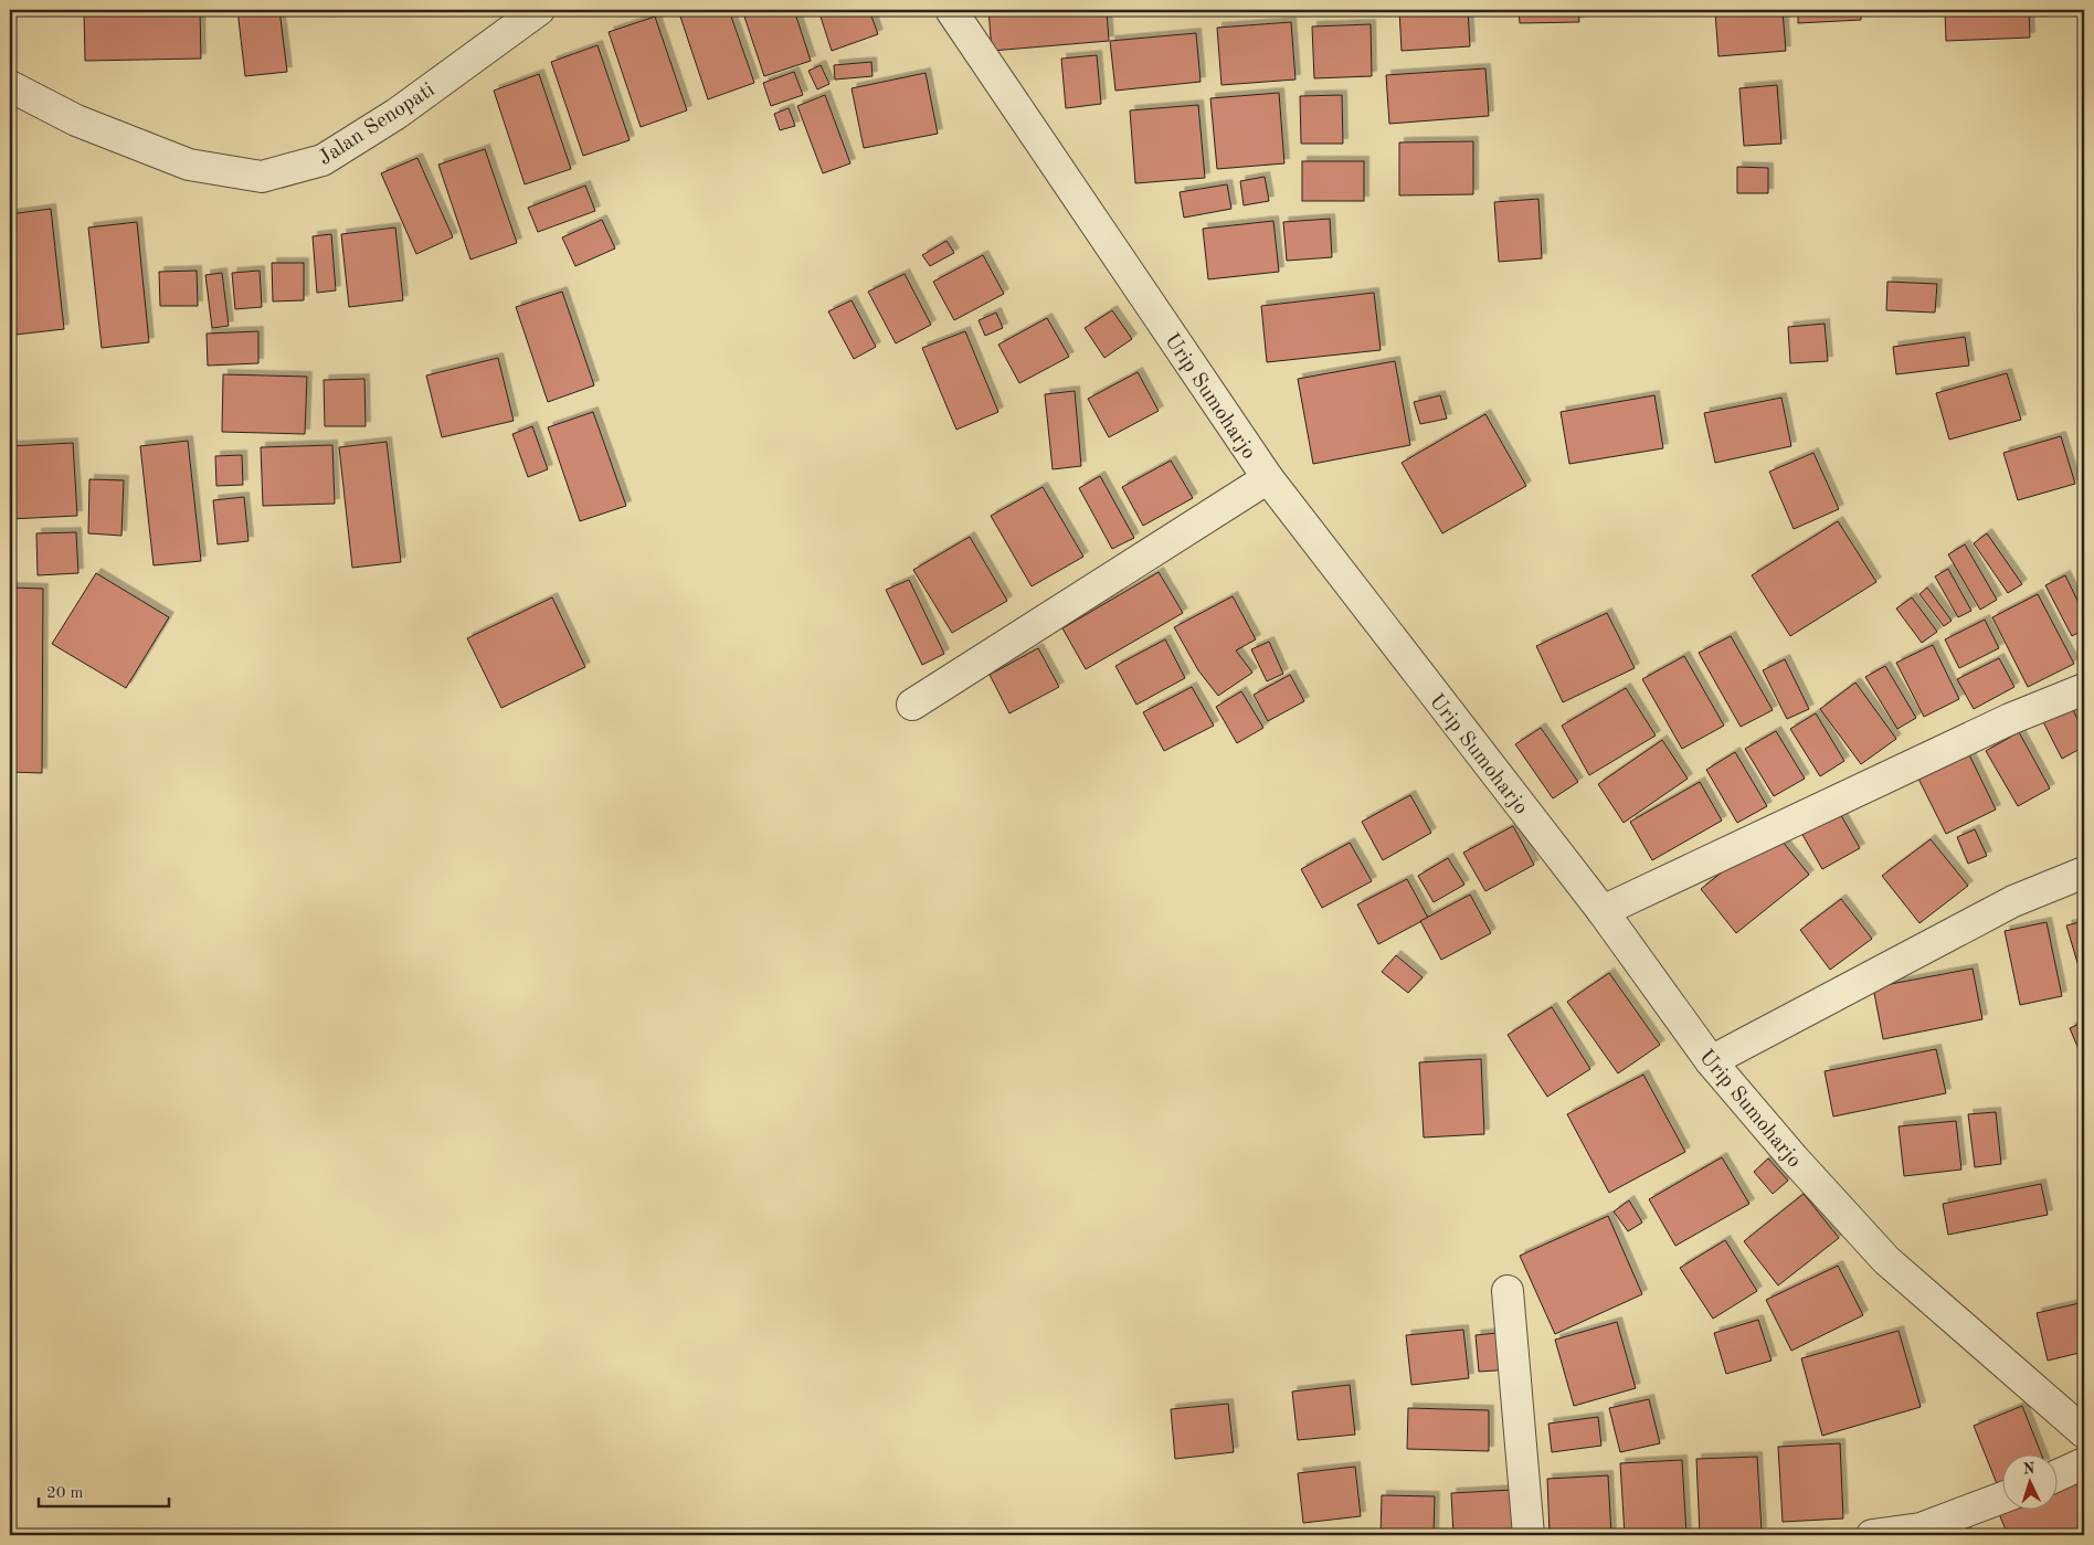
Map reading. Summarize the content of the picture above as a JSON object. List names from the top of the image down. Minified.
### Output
{"streets":{"street":["Jalan Senopati","Urip Sumoharjo"]},"scale_bar":"20 m","north":"top"}
